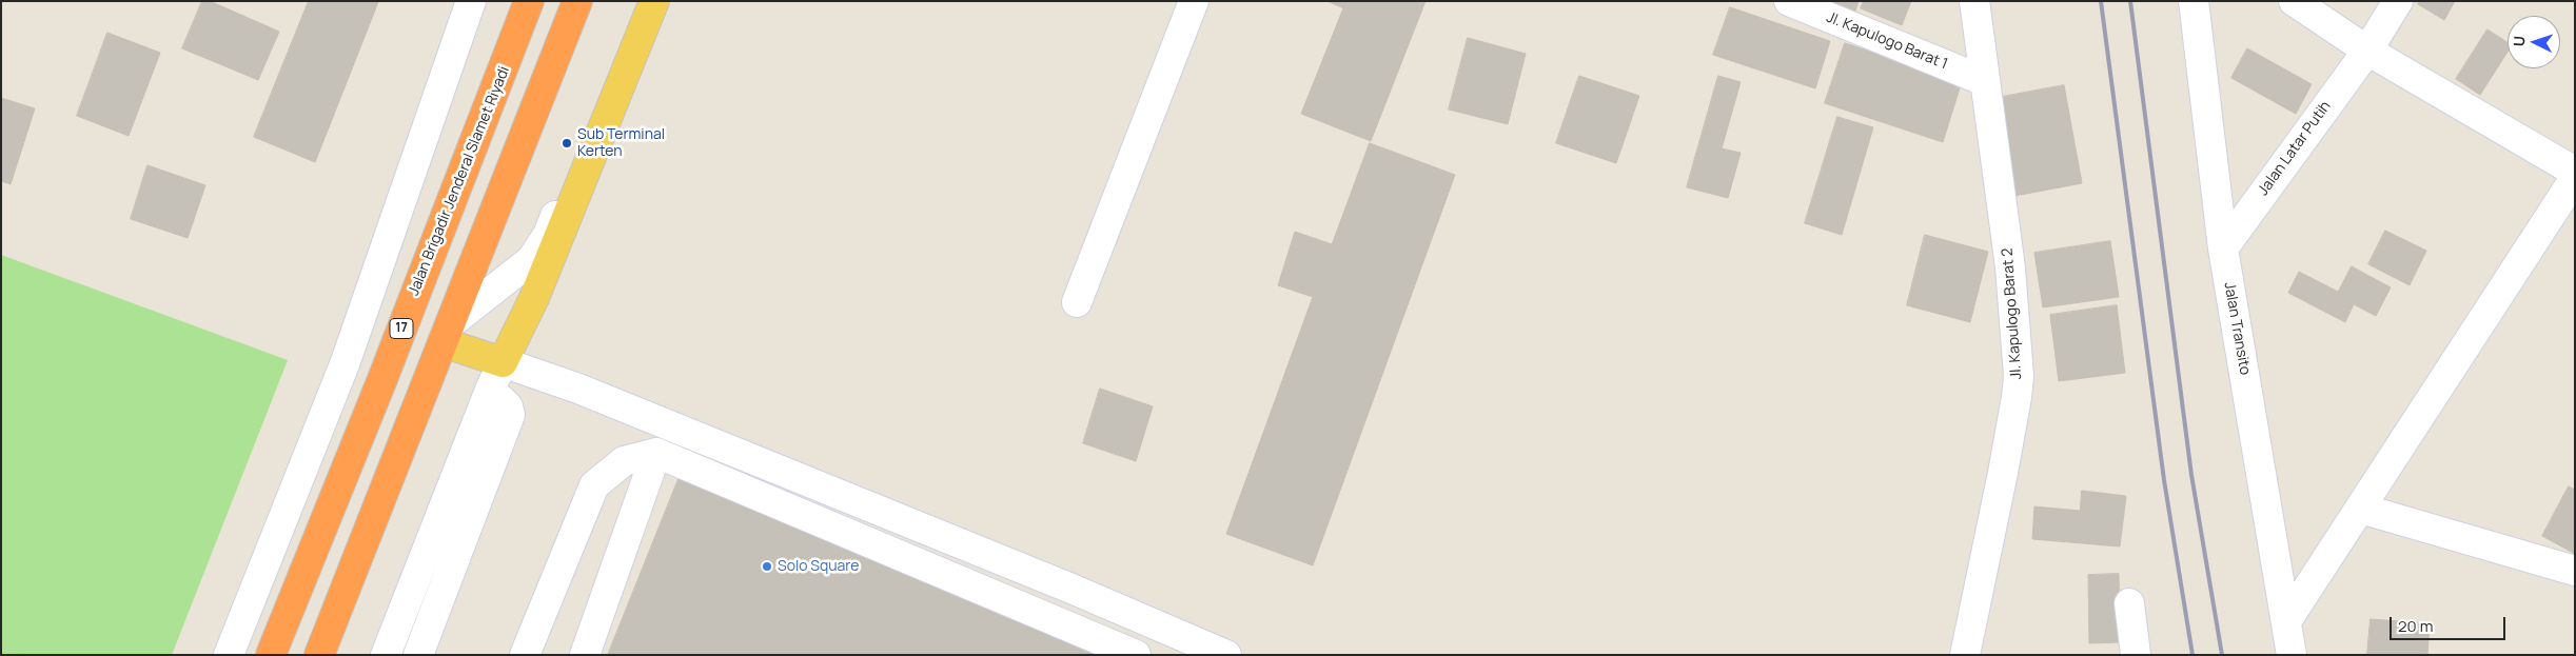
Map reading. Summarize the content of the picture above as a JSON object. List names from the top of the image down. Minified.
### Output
{"streets":{"highway":["Jalan Brigadir Jenderal Slamet Riyadi","17"],"street":["Jl. Kapulogo Barat 1","Jalan Latar Putih","Jl. Kapulogo Barat 2","Jalan Transito"]},"crossings":[["Jl. Kapulogo Barat 1","Jl. Kapulogo Barat 2"],["Jalan Latar Putih","Jalan Transito"]],"places":["Sub Terminal Kerten","Solo Square"],"scale_bar":"20 m","north":"left"}
